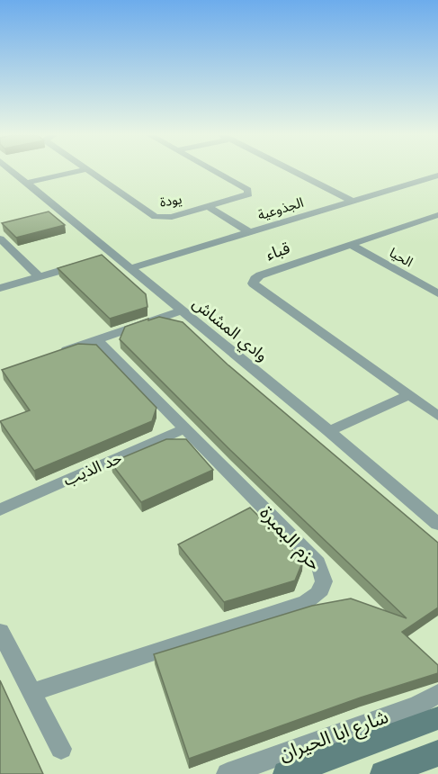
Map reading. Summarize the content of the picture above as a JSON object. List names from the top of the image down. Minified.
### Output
{"streets":{"street":["يودة","الجذوعية","قباء","الحيا","وادي المشاش","حد الذيب","حزم البمبرة","شارع ابا الحيران"]},"crossings":[["الجذوعية","وادي المشاش"],["قباء","الحيا"],["حد الذيب","حزم البمبرة"]]}
